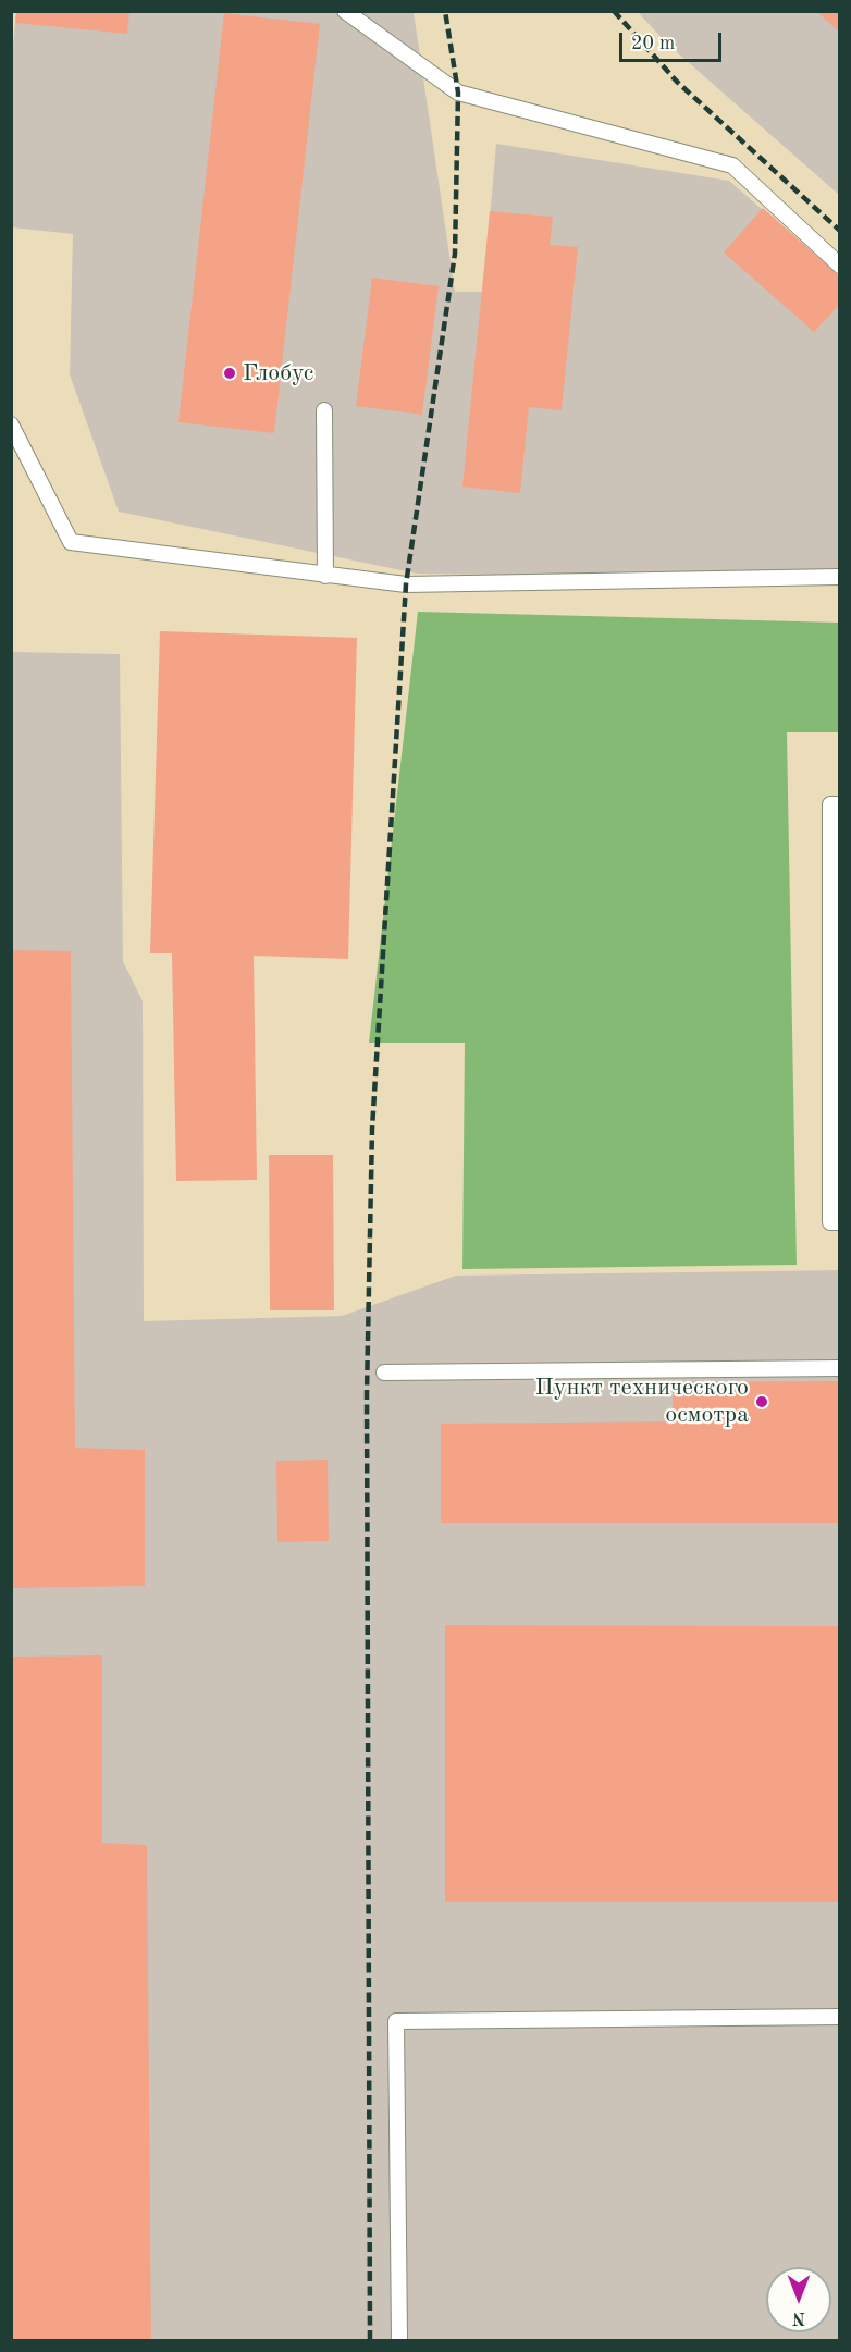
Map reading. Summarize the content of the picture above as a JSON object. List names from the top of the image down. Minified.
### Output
{"places":["Глобус","Пункт технического осмотра"],"scale_bar":"20 m","north":"bottom"}
